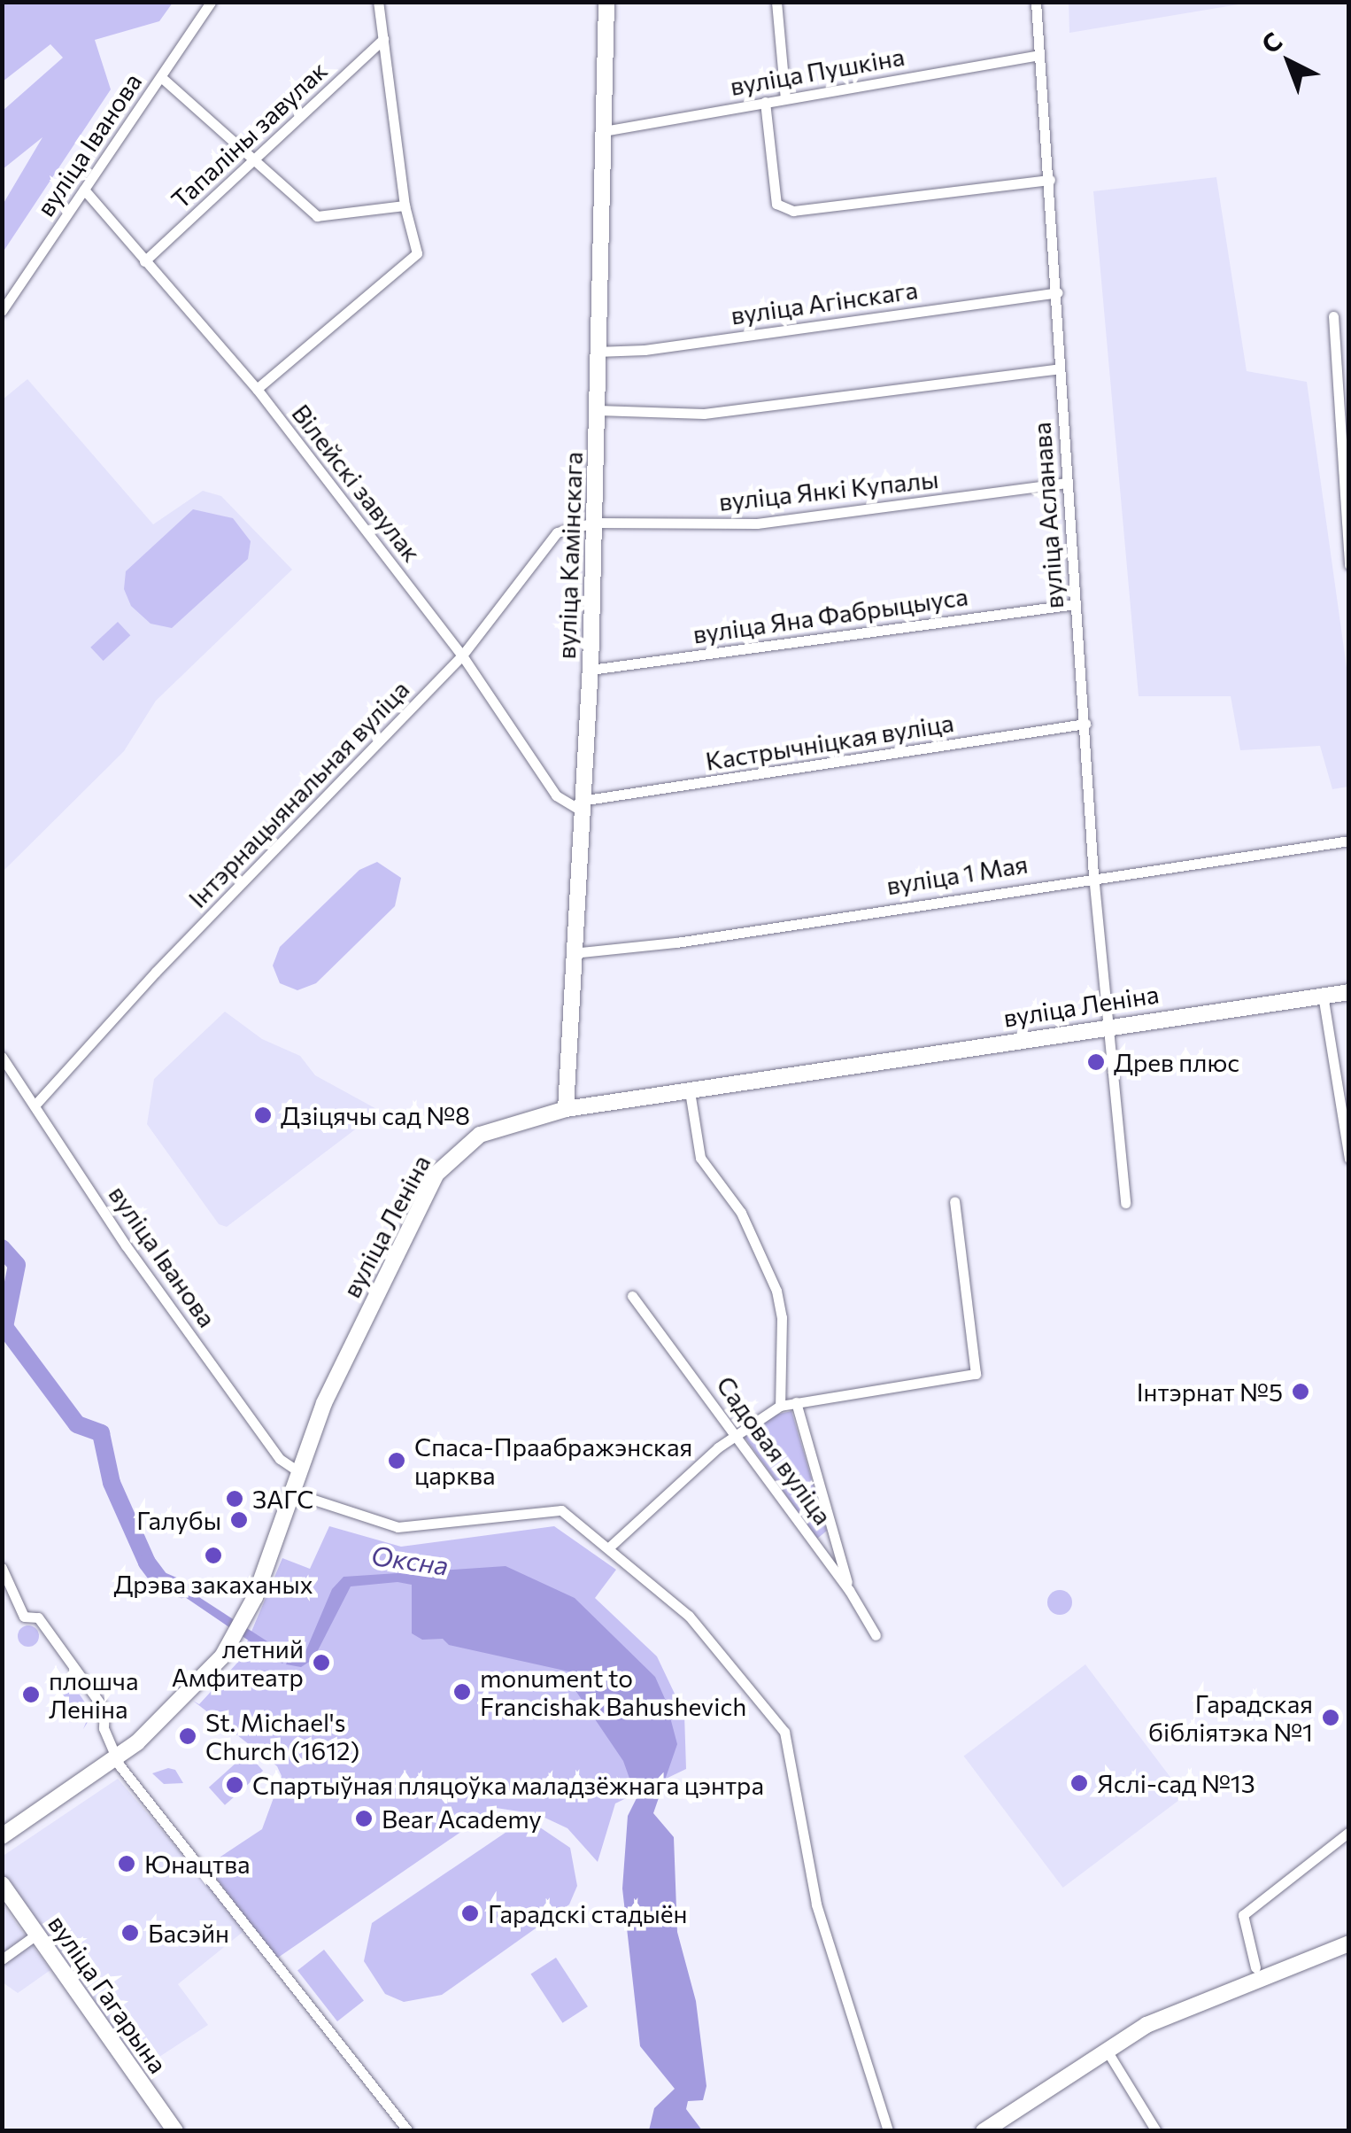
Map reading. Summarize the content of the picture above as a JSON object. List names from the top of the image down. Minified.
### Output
{"streets":{"main road":["вуліца Камінскага","вуліца Леніна","вуліца Гагарына"],"street":["вуліца Пушкіна","Тапаліны завулак","вуліца Іванова","вуліца Агінскага","Вілейскі завулак","вуліца Янкі Купалы","вуліца Асланава","вуліца Яна Фабрыцыуса","Кастрычніцкая вуліца","Інтэрнацыянальная вуліца","вуліца 1 Мая","Садовая вуліца"]},"crossings":[["вуліца Пушкіна","вуліца Асланава"],["вуліца Пушкіна","вуліца Камінскага"],["Тапаліны завулак","Вілейскі завулак"],["вуліца Іванова","Вілейскі завулак"],["вуліца Іванова","Інтэрнацыянальная вуліца"],["вуліца Іванова","вуліца Леніна"],["вуліца Агінскага","вуліца Асланава"],["вуліца Агінскага","вуліца Камінскага"],["Вілейскі завулак","вуліца Камінскага"],["Вілейскі завулак","Кастрычніцкая вуліца"],["Вілейскі завулак","Інтэрнацыянальная вуліца"],["вуліца Янкі Купалы","вуліца Асланава"],["вуліца Янкі Купалы","вуліца Камінскага"],["вуліца Янкі Купалы","Інтэрнацыянальная вуліца"],["вуліца Асланава","вуліца Яна Фабрыцыуса"],["вуліца Асланава","Кастрычніцкая вуліца"],["вуліца Асланава","вуліца 1 Мая"],["вуліца Асланава","вуліца Леніна"],["вуліца Камінскага","вуліца Яна Фабрыцыуса"],["вуліца Камінскага","Кастрычніцкая вуліца"],["вуліца Камінскага","Інтэрнацыянальная вуліца"],["вуліца Камінскага","вуліца 1 Мая"],["вуліца Камінскага","вуліца Леніна"],["вуліца Леніна","Садовая вуліца"]],"water":["Оксна"],"places":["Древ плюс","Дзіцячы сад №8","Інтэрнат №5","Спаса-Праабражэнская царква","ЗАГС","Галубы","Дрэва закаханых","летний Амфитеатр","monument to Francishak Bahushevich","плошча Леніна","Гарадская бібліятэка №1","St. Michael's Church (1612)","Яслі-сад №13","Спартыўная пляцоўка маладзёжнага цэнтра","Bear Academy","Юнацтва","Гарадскі стадыён","Басэйн"],"north":"top left"}
